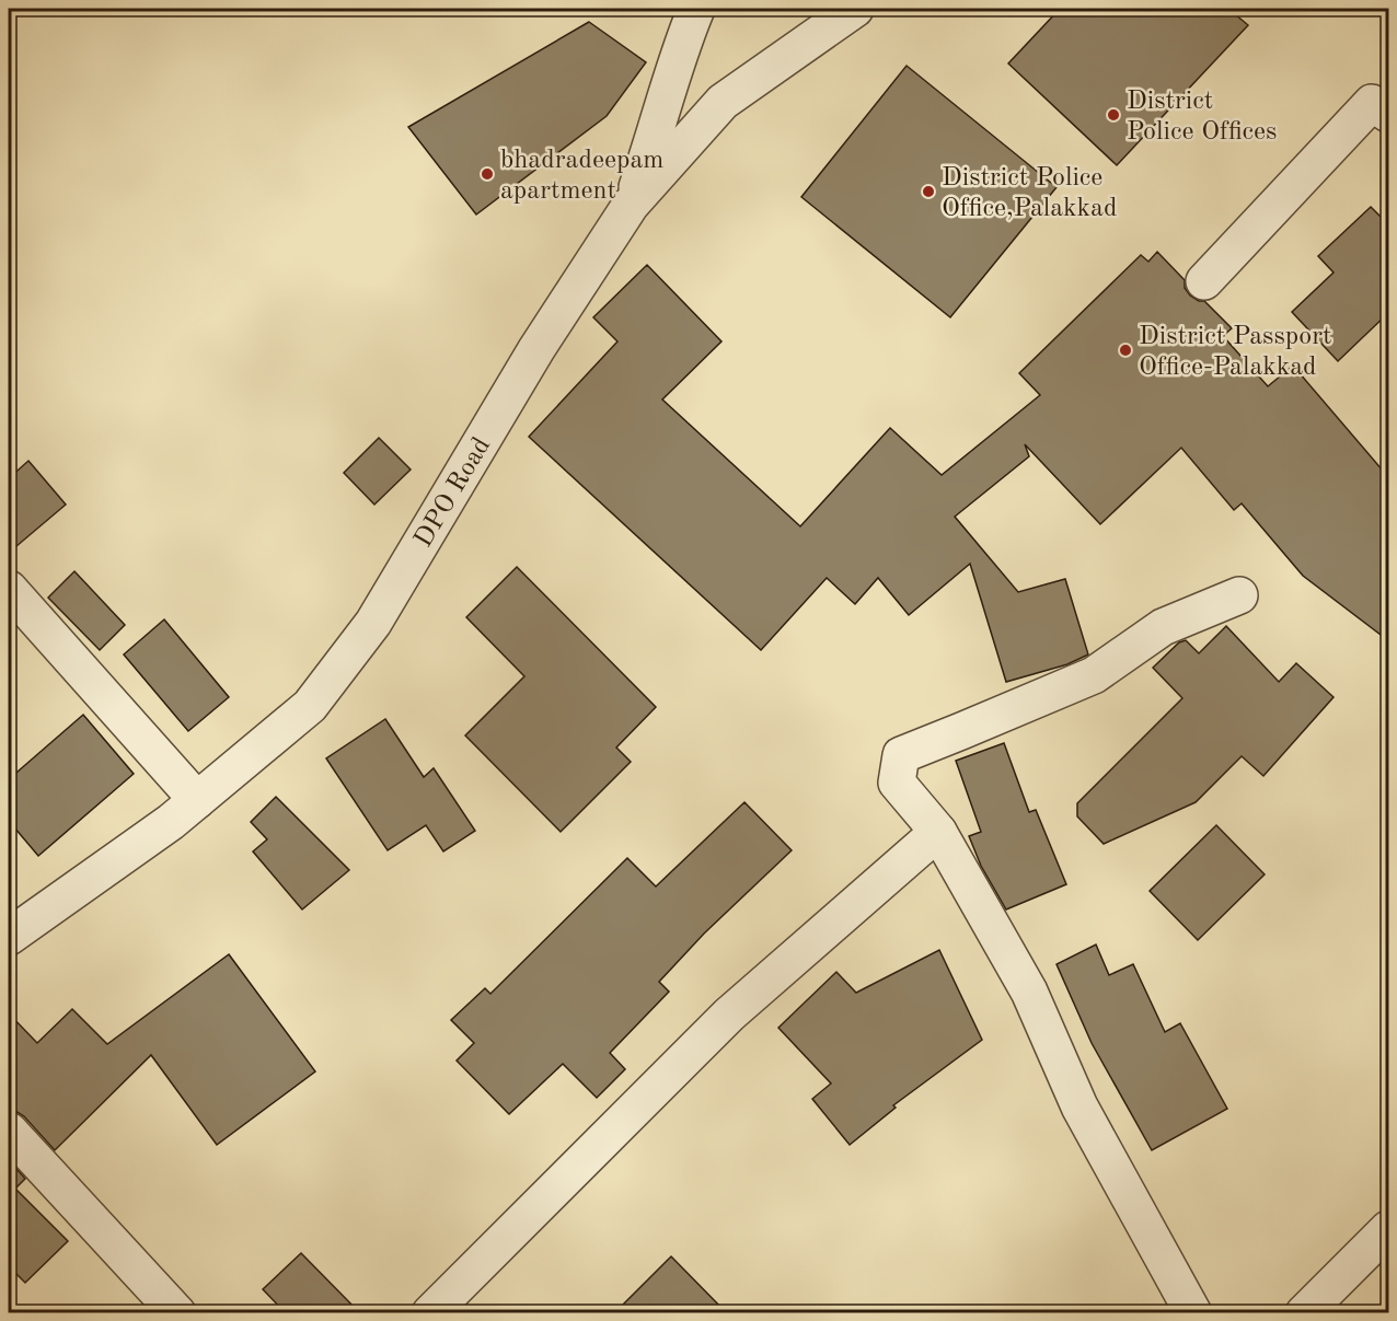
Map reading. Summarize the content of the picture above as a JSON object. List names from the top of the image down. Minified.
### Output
{"streets":{"street":["DPO Road"]},"places":["District Police Offices","bhadradeepam apartment","District Police Office,Palakkad","District Passport Office-Palakkad"]}
